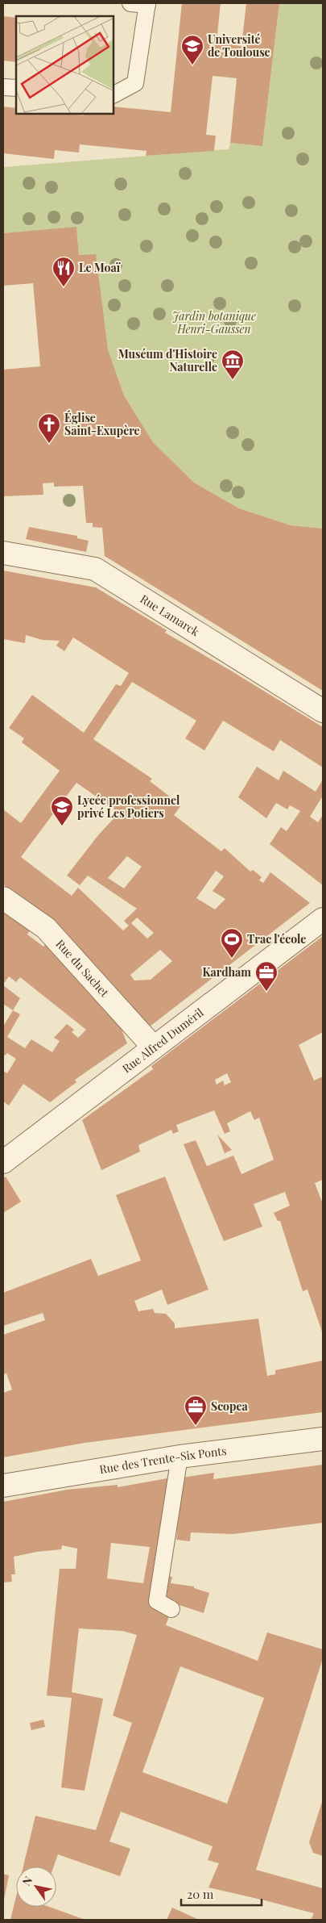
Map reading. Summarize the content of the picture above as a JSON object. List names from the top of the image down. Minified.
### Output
{"streets":{"street":["Rue Lamarck","Rue du Sachet","Rue Alfred Duméril","Rue des Trente-Six Ponts"]},"crossings":[["Rue du Sachet","Rue Alfred Duméril"]],"parks":["Jardin botanique Henri-Gaussen"],"places":{"school or university":["Université de Toulouse","Lycée professionnel privé Les Potiers"],"restaurant":["Le Moaï"],"museum":["Muséum d'Histoire Naturelle"],"church":["Église Saint-Exupère"],"sports":["Trac l'école"],"office":["Kardham","Scopea"]},"scale_bar":"20 m","north":"top left"}
